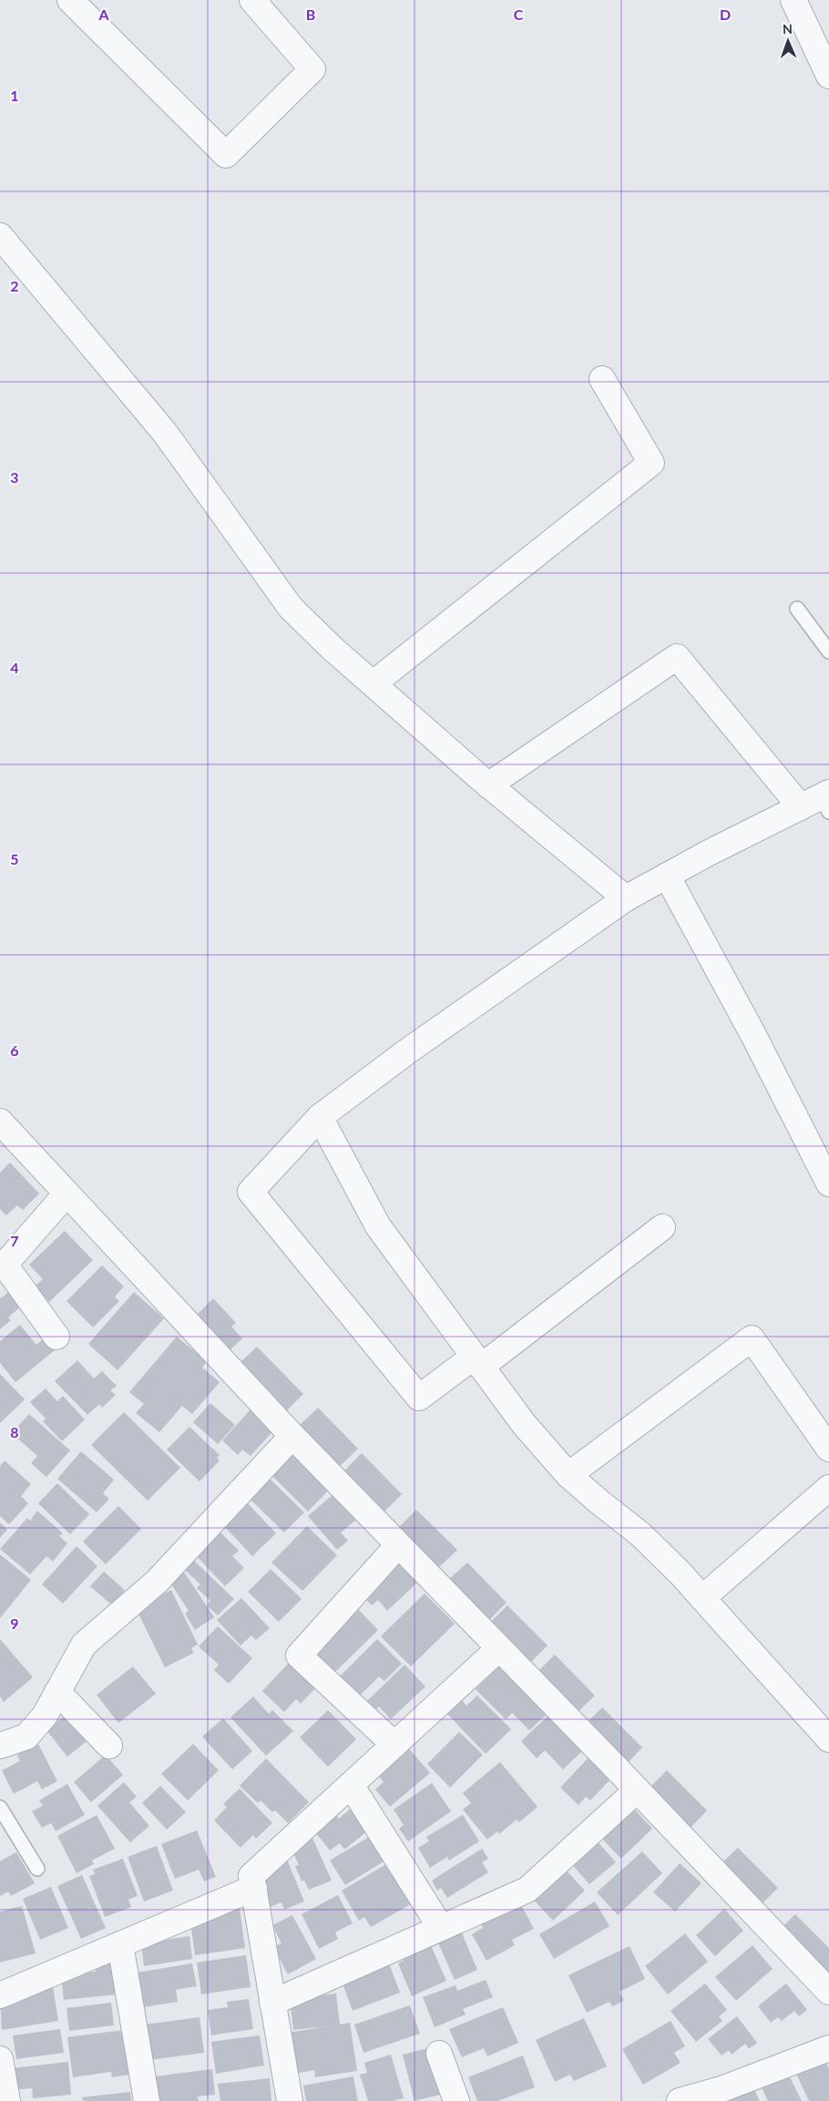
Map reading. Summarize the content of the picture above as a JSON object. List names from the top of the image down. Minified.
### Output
{"north":"top","grid":{"columns":["A","B","C","D"],"rows":["1","2","3","4","5","6","7","8","9"]}}
